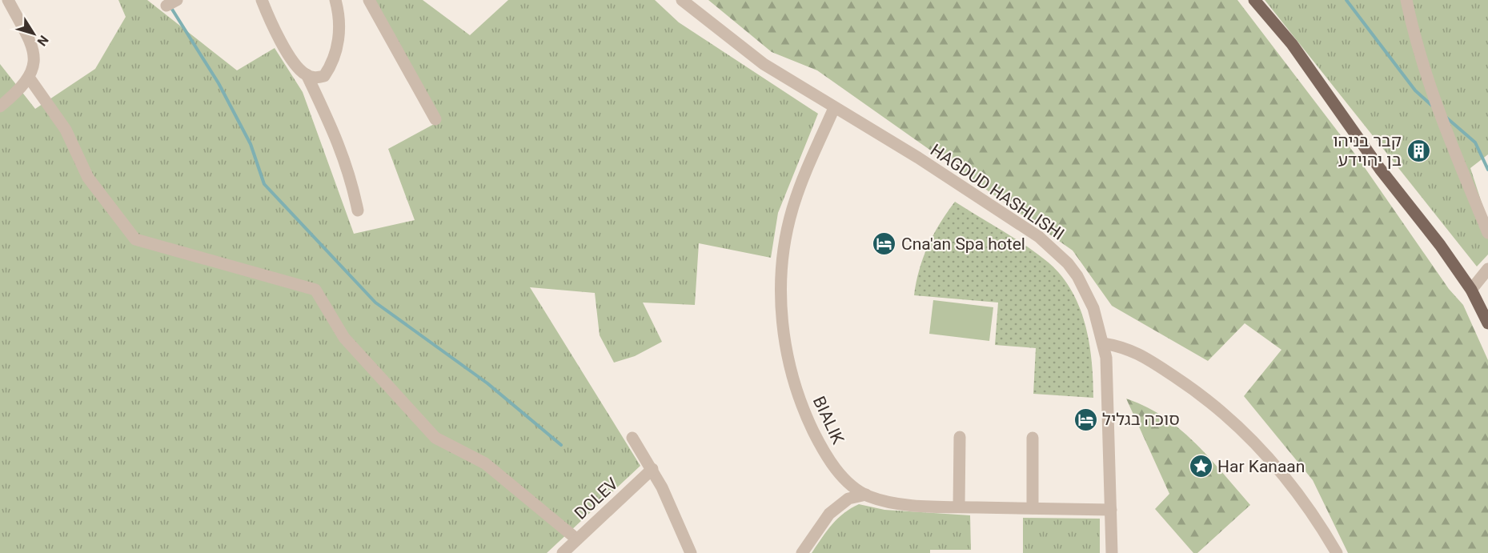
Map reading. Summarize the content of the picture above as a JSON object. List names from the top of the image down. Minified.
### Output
{"streets":{"street":["HAGDUD HASHLISHI","BIALIK","DOLEV"]},"crossings":[["HAGDUD HASHLISHI","BIALIK"]],"places":{"building":["קבר בניהו בן יהוידע"],"hotel":["Cna'an Spa hotel","סוכה בגליל"],"place":["Har Kanaan"]},"north":"bottom right"}
